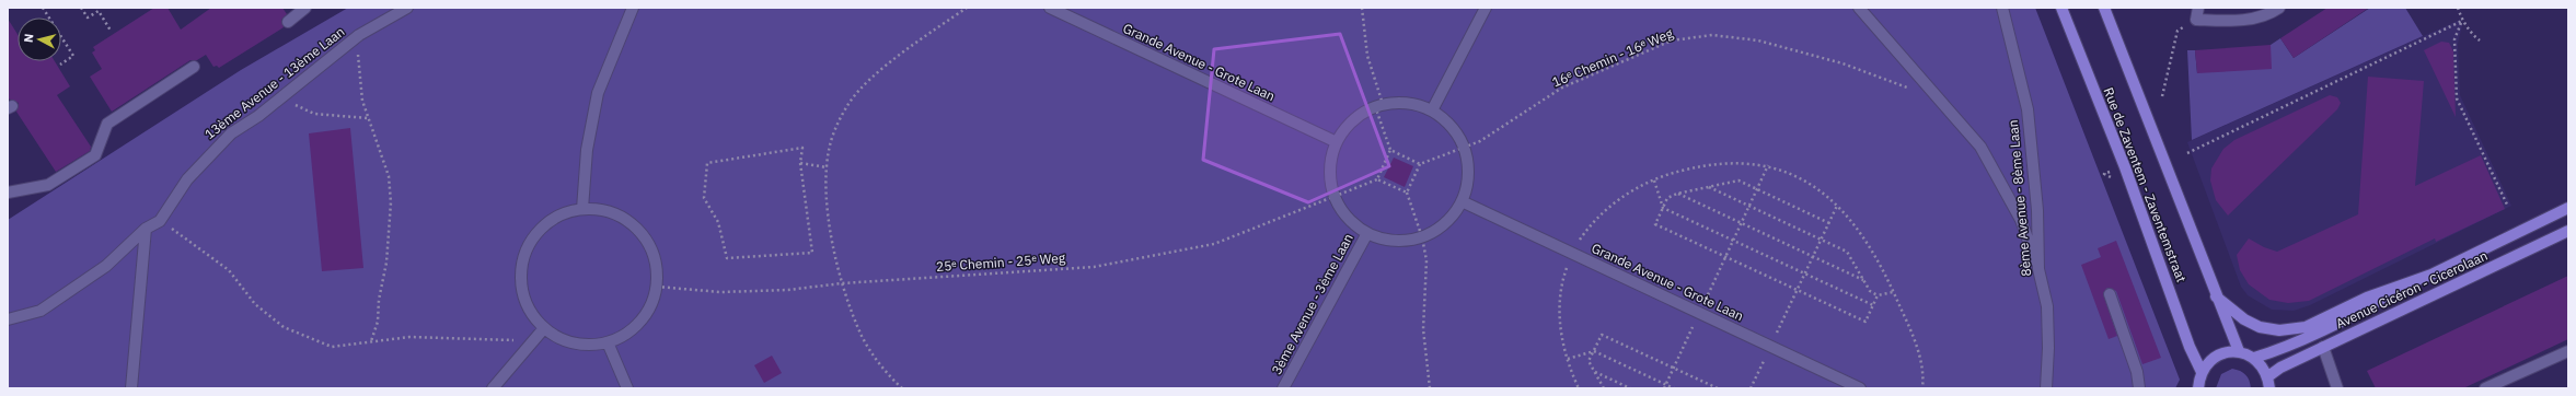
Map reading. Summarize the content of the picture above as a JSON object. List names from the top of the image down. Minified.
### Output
{"streets":{"main road":["Rue de Zaventem - Zaventemstraat","Avenue Cicéron - Cicerolaan"],"street":["Grande Avenue - Grote Laan","13ème Avenue - 13ème Laan","8ème Avenue - 8ème Laan","3ème Avenue - 3ème Laan"],"path":["16ᵉ Chemin - 16ᵉ Weg","25ᵉ Chemin - 25ᵉ Weg"]},"crossings":[["Rue de Zaventem - Zaventemstraat","Avenue Cicéron - Cicerolaan"]],"north":"left"}
